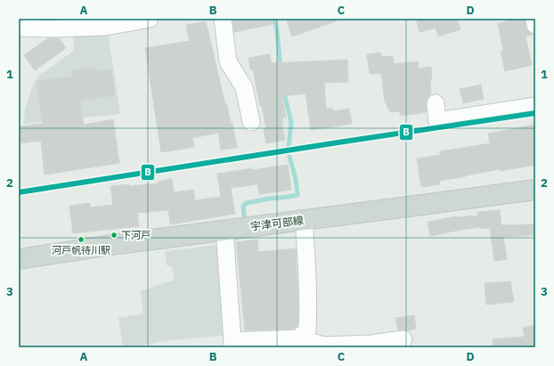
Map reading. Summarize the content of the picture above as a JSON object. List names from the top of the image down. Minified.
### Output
{"streets":{"main road":["宇津可部線"]},"places":["下河戸","河戸帆待川駅"],"lines":["transit line B"],"grid":{"columns":["A","B","C","D"],"rows":["1","2","3"]}}
